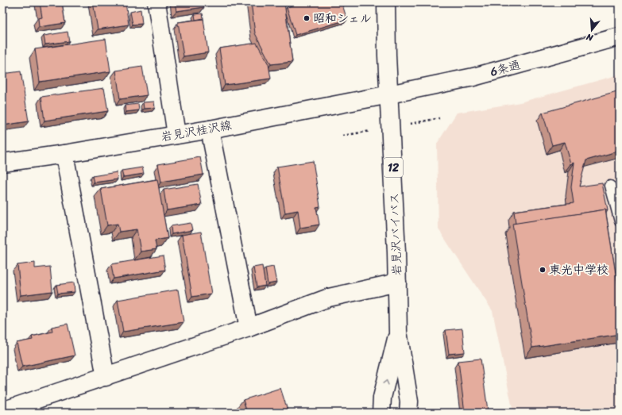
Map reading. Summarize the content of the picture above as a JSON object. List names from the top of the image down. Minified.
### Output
{"streets":{"main road":["6条通","岩見沢桂沢線","12","岩見沢バイパス"]},"crossings":[["6条通","岩見沢桂沢線"],["6条通","岩見沢バイパス"],["岩見沢桂沢線","岩見沢バイパス"]],"places":["昭和シェル","東光中学校"],"north":"bottom"}
